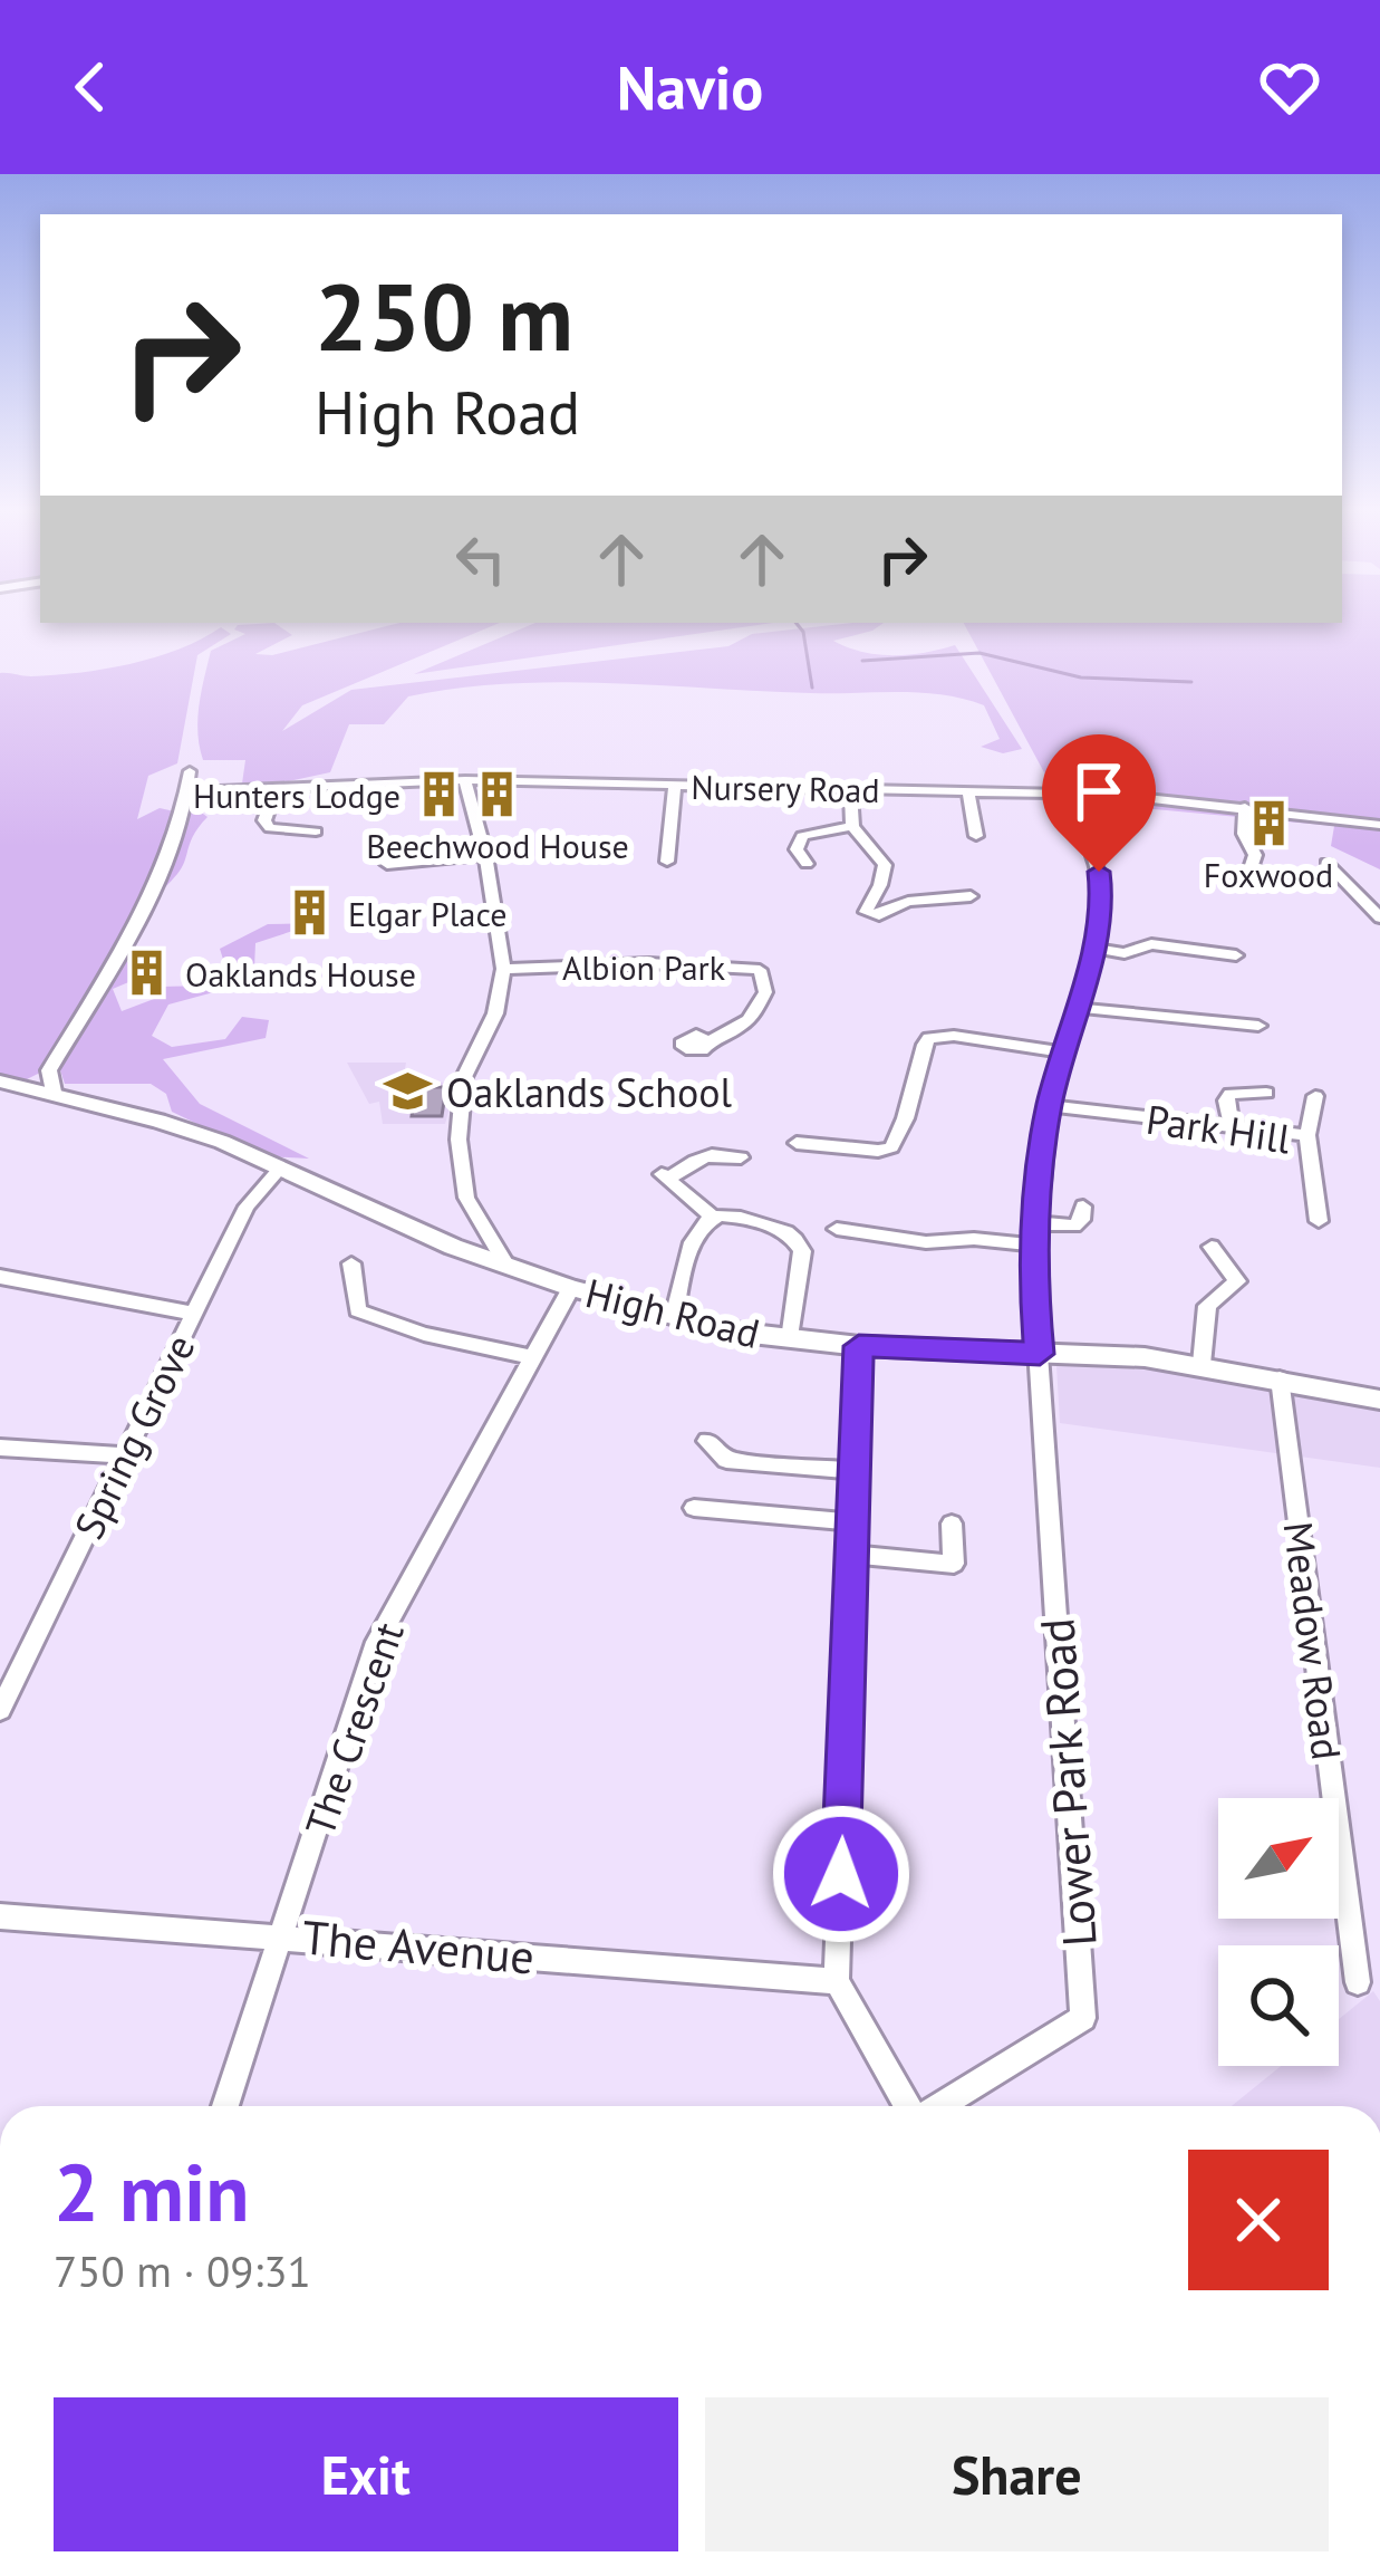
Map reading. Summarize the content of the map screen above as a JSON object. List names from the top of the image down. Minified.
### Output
{"streets":{"main road":["High Road"],"street":["Nursery Road","Albion Park","Park Hill","Spring Grove","Meadow Road","The Crescent","Lower Park Road","The Avenue"]},"crossings":[["High Road","Spring Grove"],["High Road","Meadow Road"],["High Road","The Crescent"],["High Road","Lower Park Road"],["The Crescent","The Avenue"]],"places":{"building":["Beechwood House","Hunters Lodge","Foxwood","Elgar Place","Oaklands House"],"school or university":["Oaklands School"]},"north":"top right","page":{"header":"Navio","turn":["250 m","High Road"],"heading":["2 min","750 m · 09:31"],"buttons":["Exit","Share"]}}
